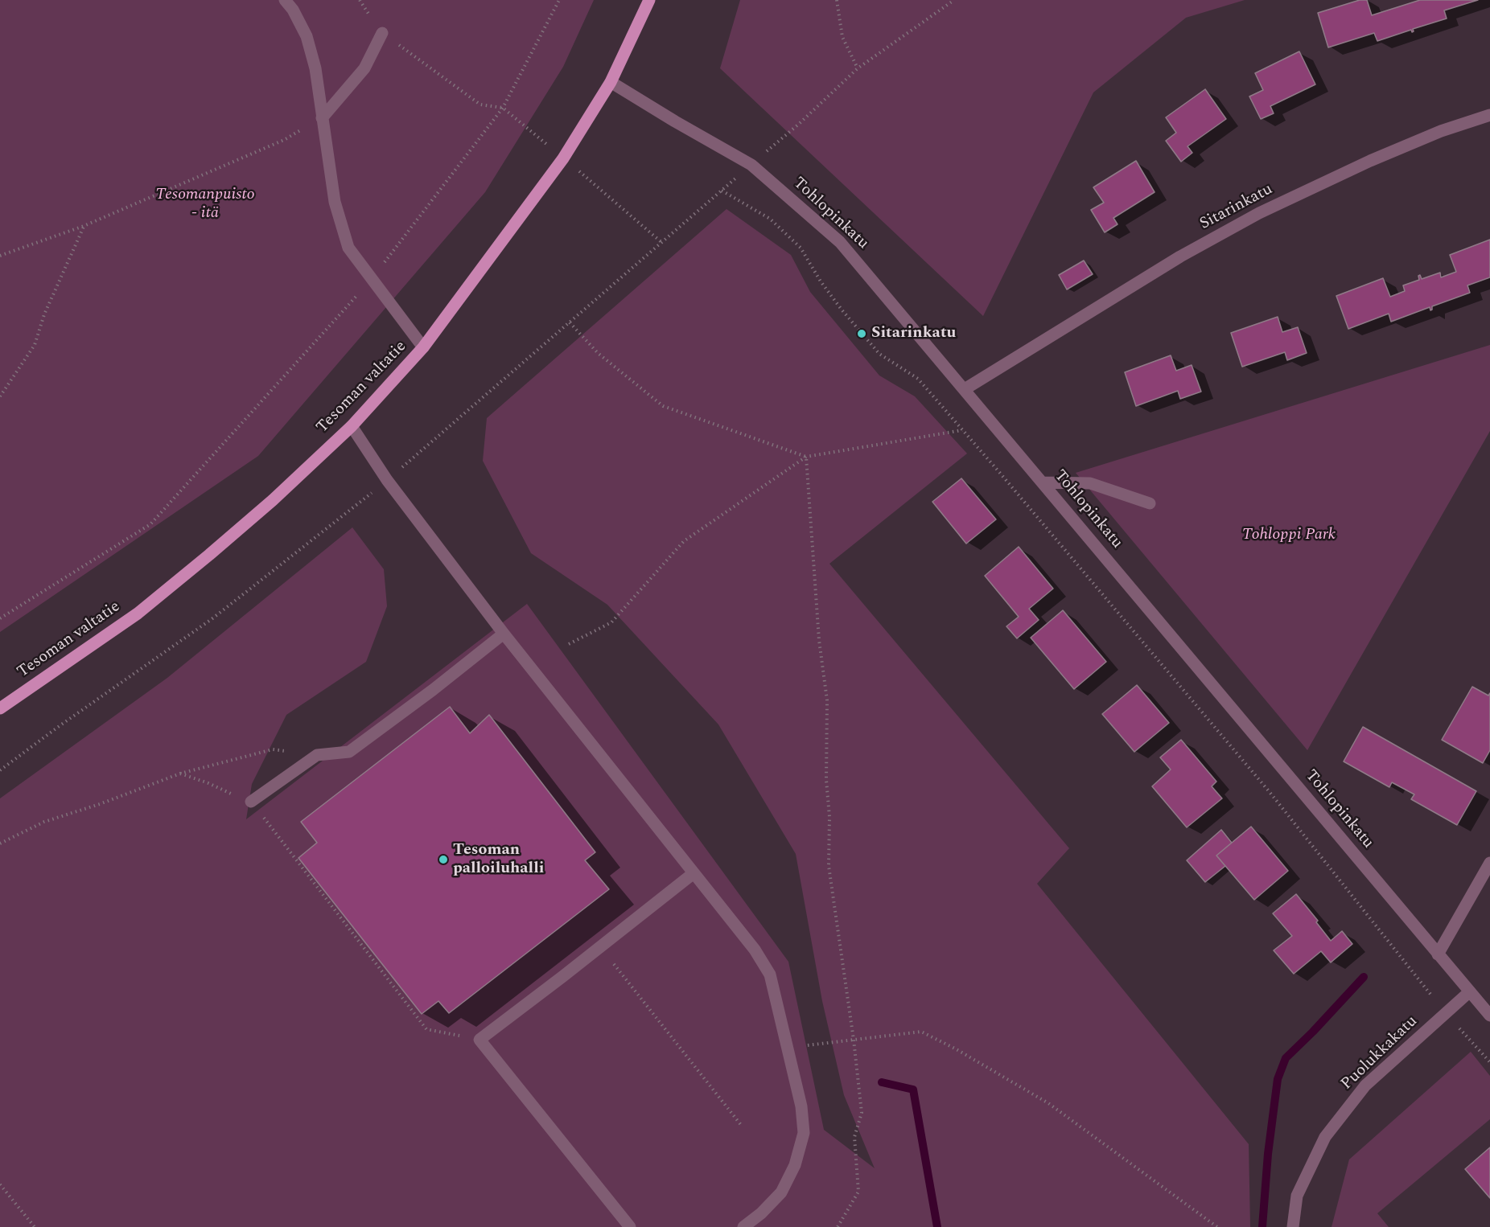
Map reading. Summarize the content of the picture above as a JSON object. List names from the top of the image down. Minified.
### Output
{"streets":{"main road":["Tesoman valtatie"],"street":["Sitarinkatu","Tohlopinkatu","Puolukkakatu"]},"crossings":[["Sitarinkatu","Tohlopinkatu"],["Tohlopinkatu","Tesoman valtatie"],["Tohlopinkatu","Puolukkakatu"]],"parks":["Tesomanpuisto - itä","Tohloppi Park"],"places":["Sitarinkatu","Tesoman palloiluhalli"]}
